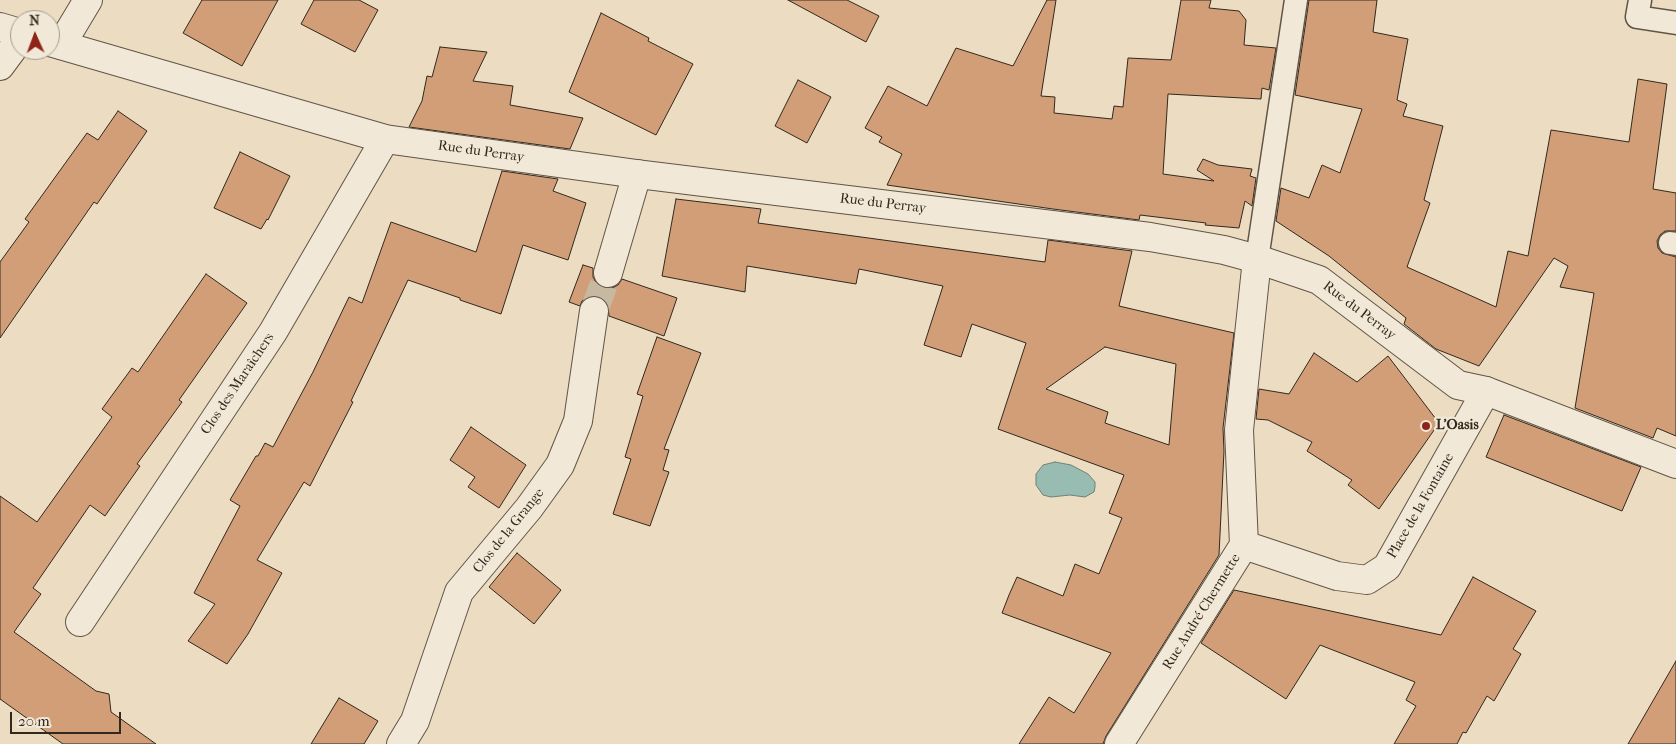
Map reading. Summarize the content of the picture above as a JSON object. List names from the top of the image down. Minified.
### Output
{"streets":{"street":["Rue du Perray","Clos des Maraîchers","Place de la Fontaine","Clos de la Grange","Rue André Chermette"]},"crossings":[["Rue du Perray","Clos des Maraîchers"],["Rue du Perray","Place de la Fontaine"],["Rue du Perray","Rue André Chermette"],["Place de la Fontaine","Rue André Chermette"]],"places":["L’Oasis"],"scale_bar":"20 m","north":"top"}
